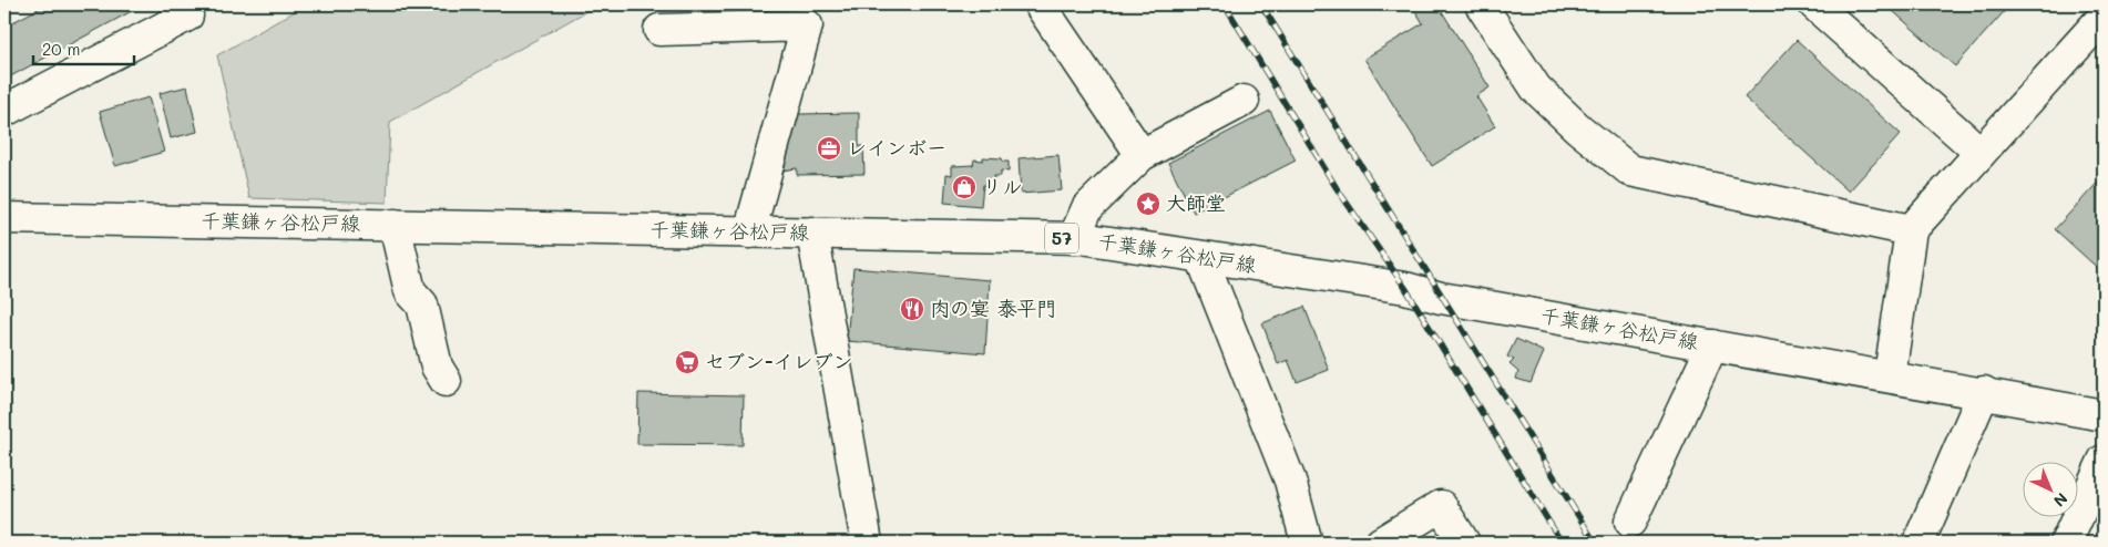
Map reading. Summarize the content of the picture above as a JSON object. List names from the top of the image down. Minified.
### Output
{"streets":{"main road":["千葉鎌ヶ谷松戸線","57"]},"places":{"office":["レインボー"],"shop":["リル"],"place":["大師堂"],"restaurant":["肉の宴 泰平門"],"supermarket":["セブン-イレブン"]},"scale_bar":"20 m","north":"bottom right"}
